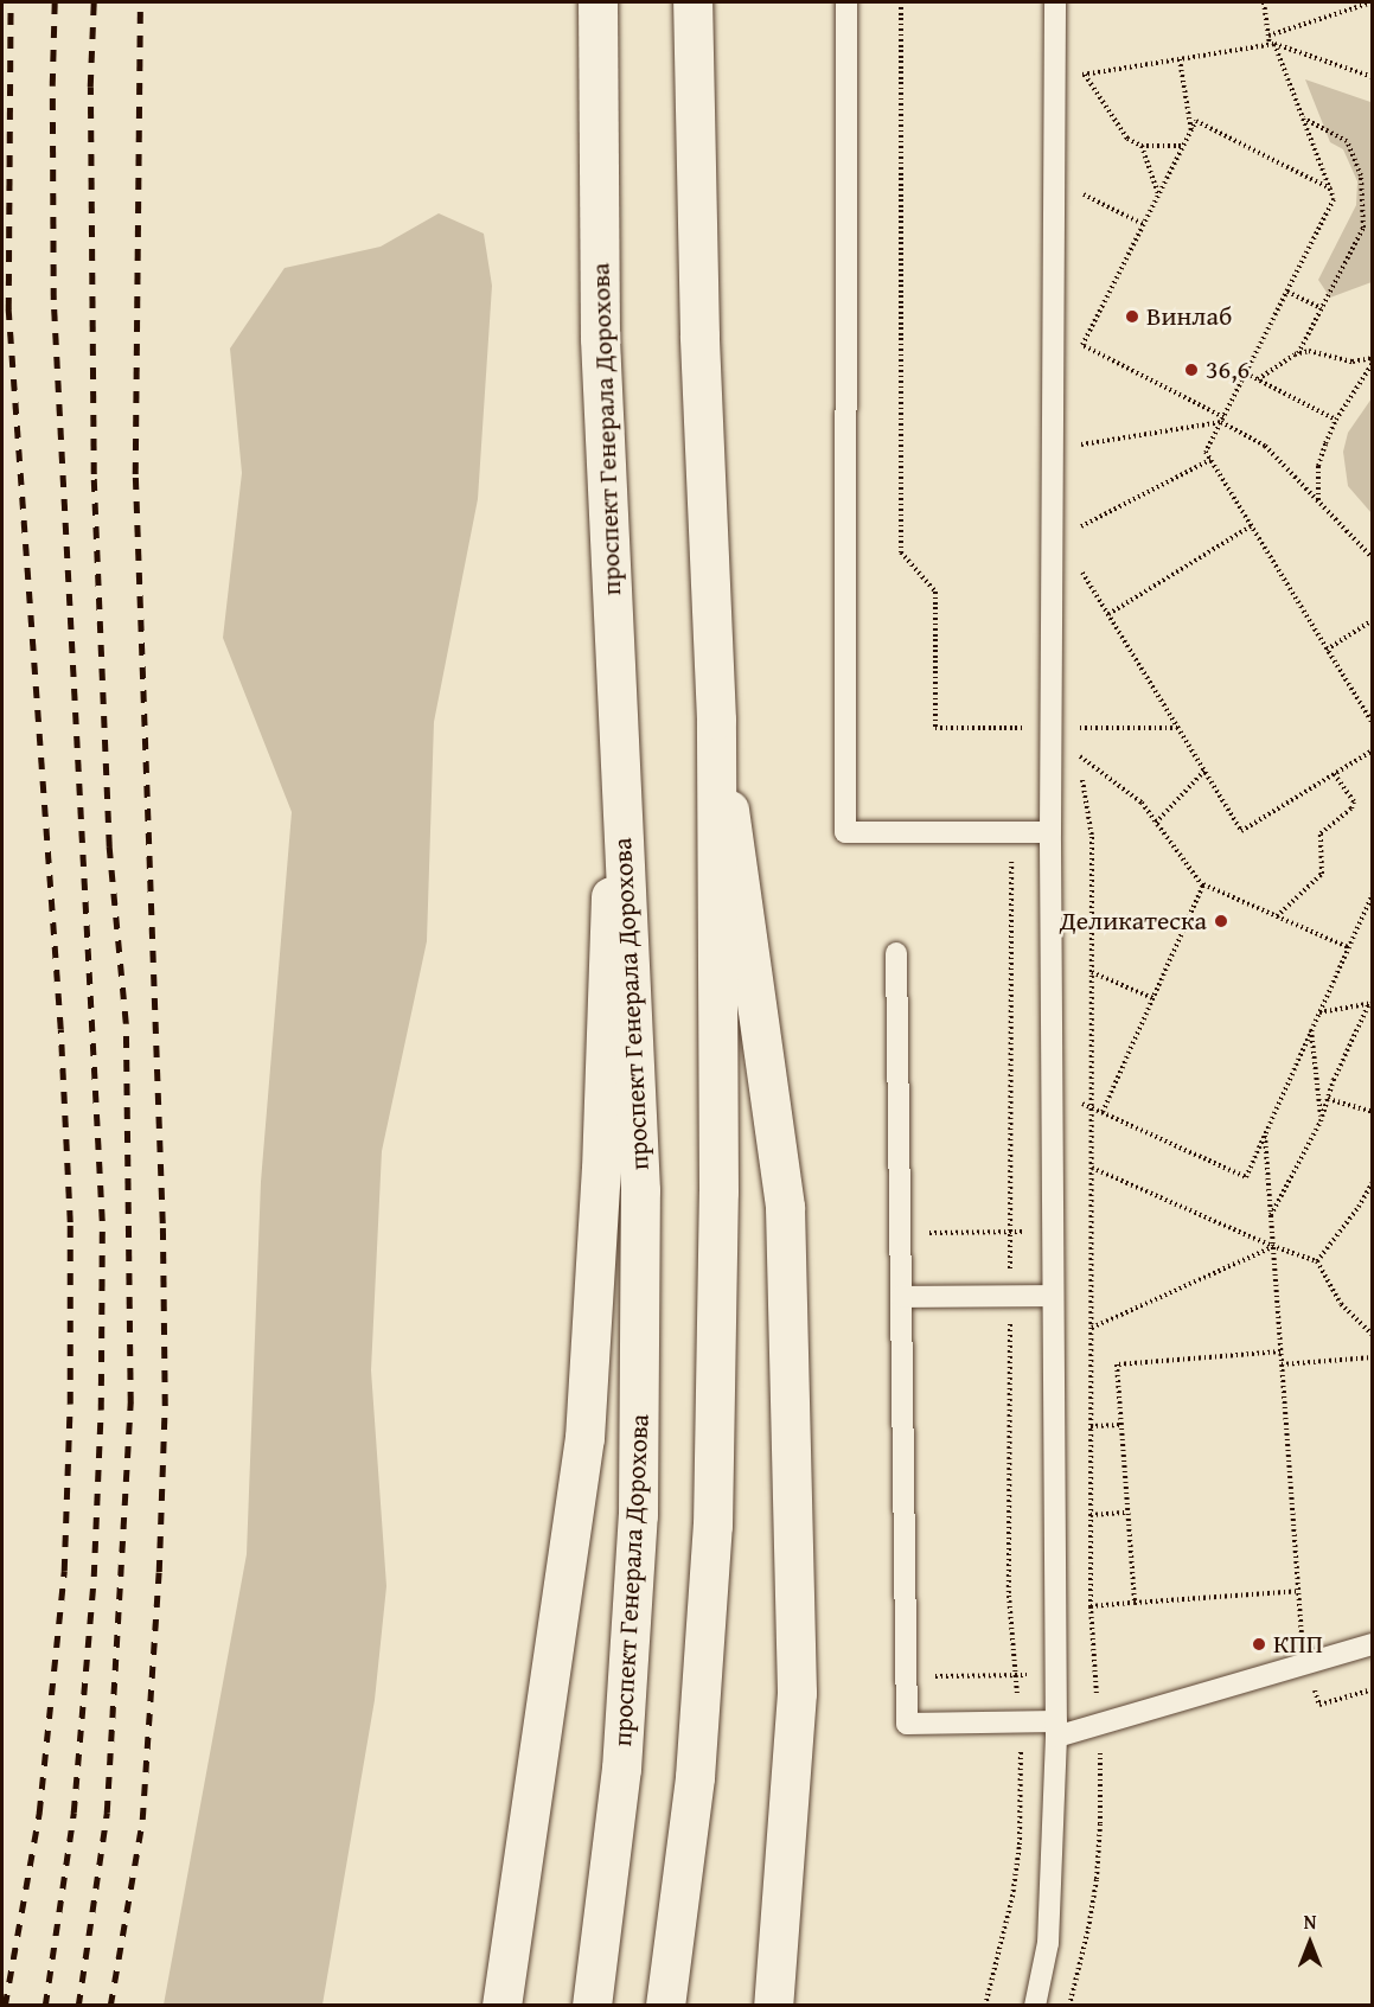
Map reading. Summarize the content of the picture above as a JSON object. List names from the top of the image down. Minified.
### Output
{"streets":{"main road":["проспект Генерала Дорохова"]},"places":["Винлаб","36,6","Деликатеска","КПП"],"north":"top"}
